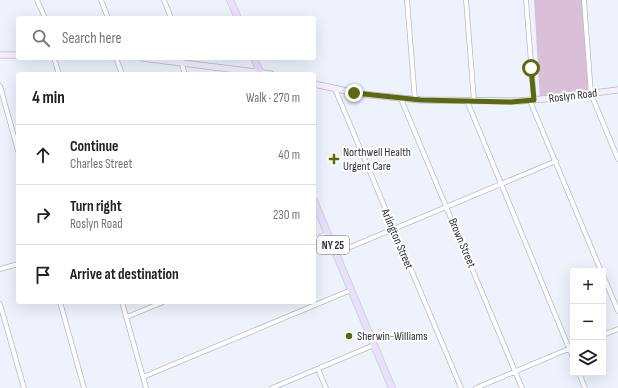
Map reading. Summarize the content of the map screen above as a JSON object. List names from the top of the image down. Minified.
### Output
{"streets":{"main road":["Roslyn Road","NY 25"],"street":["Arlington Street","Brown Street"]},"crossings":[["Roslyn Road","Arlington Street"],["Roslyn Road","Brown Street"]],"places":{"health":["Northwell Health Urgent Care"],"other":["Sherwin-Williams"]},"page":{"search":"Search here","heading":["4 min","Walk · 270 m"],"list":[["Continue","Charles Street","40 m"],["Turn right","Roslyn Road","230 m"],"Arrive at destination"],"map_buttons":["+","−"]}}
